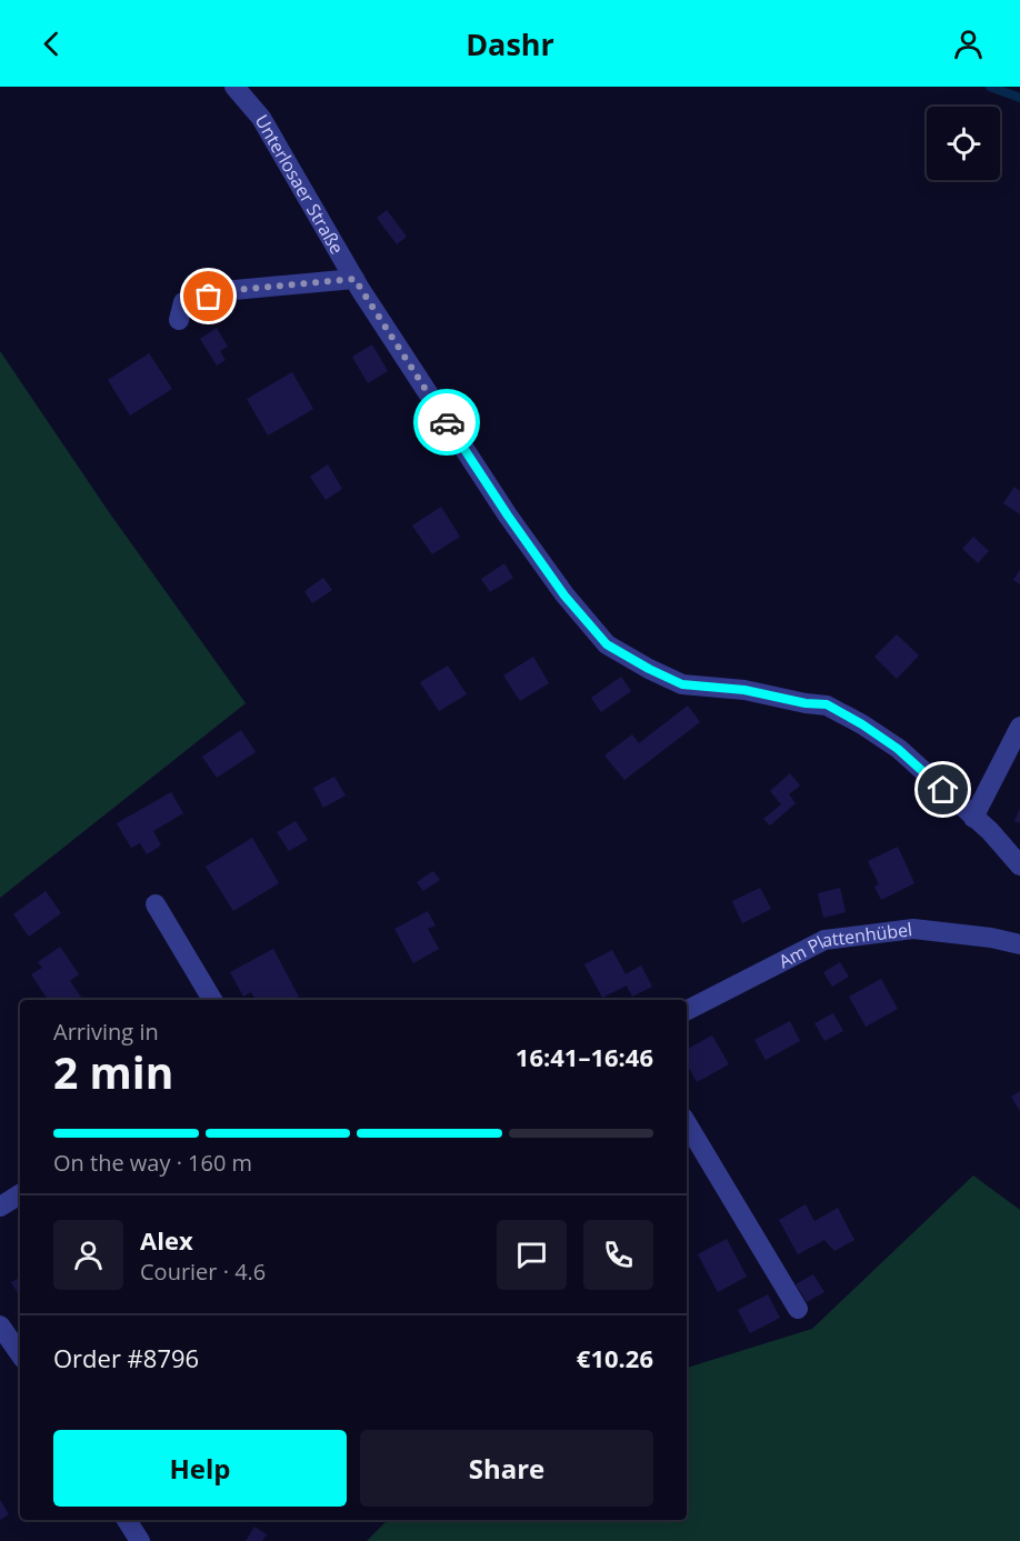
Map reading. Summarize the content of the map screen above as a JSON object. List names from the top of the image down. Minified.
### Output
{"streets":{"street":["Unterlosaer Straße","Am Plattenhübel"]},"page":{"header":"Dashr","heading":["2 min","Arriving in","16:41–16:46"],"panel":["Alex","Courier · 4.6","Order #8796","€10.26"],"bar":"On the way · 160 m","buttons":["Help","Share"]}}
